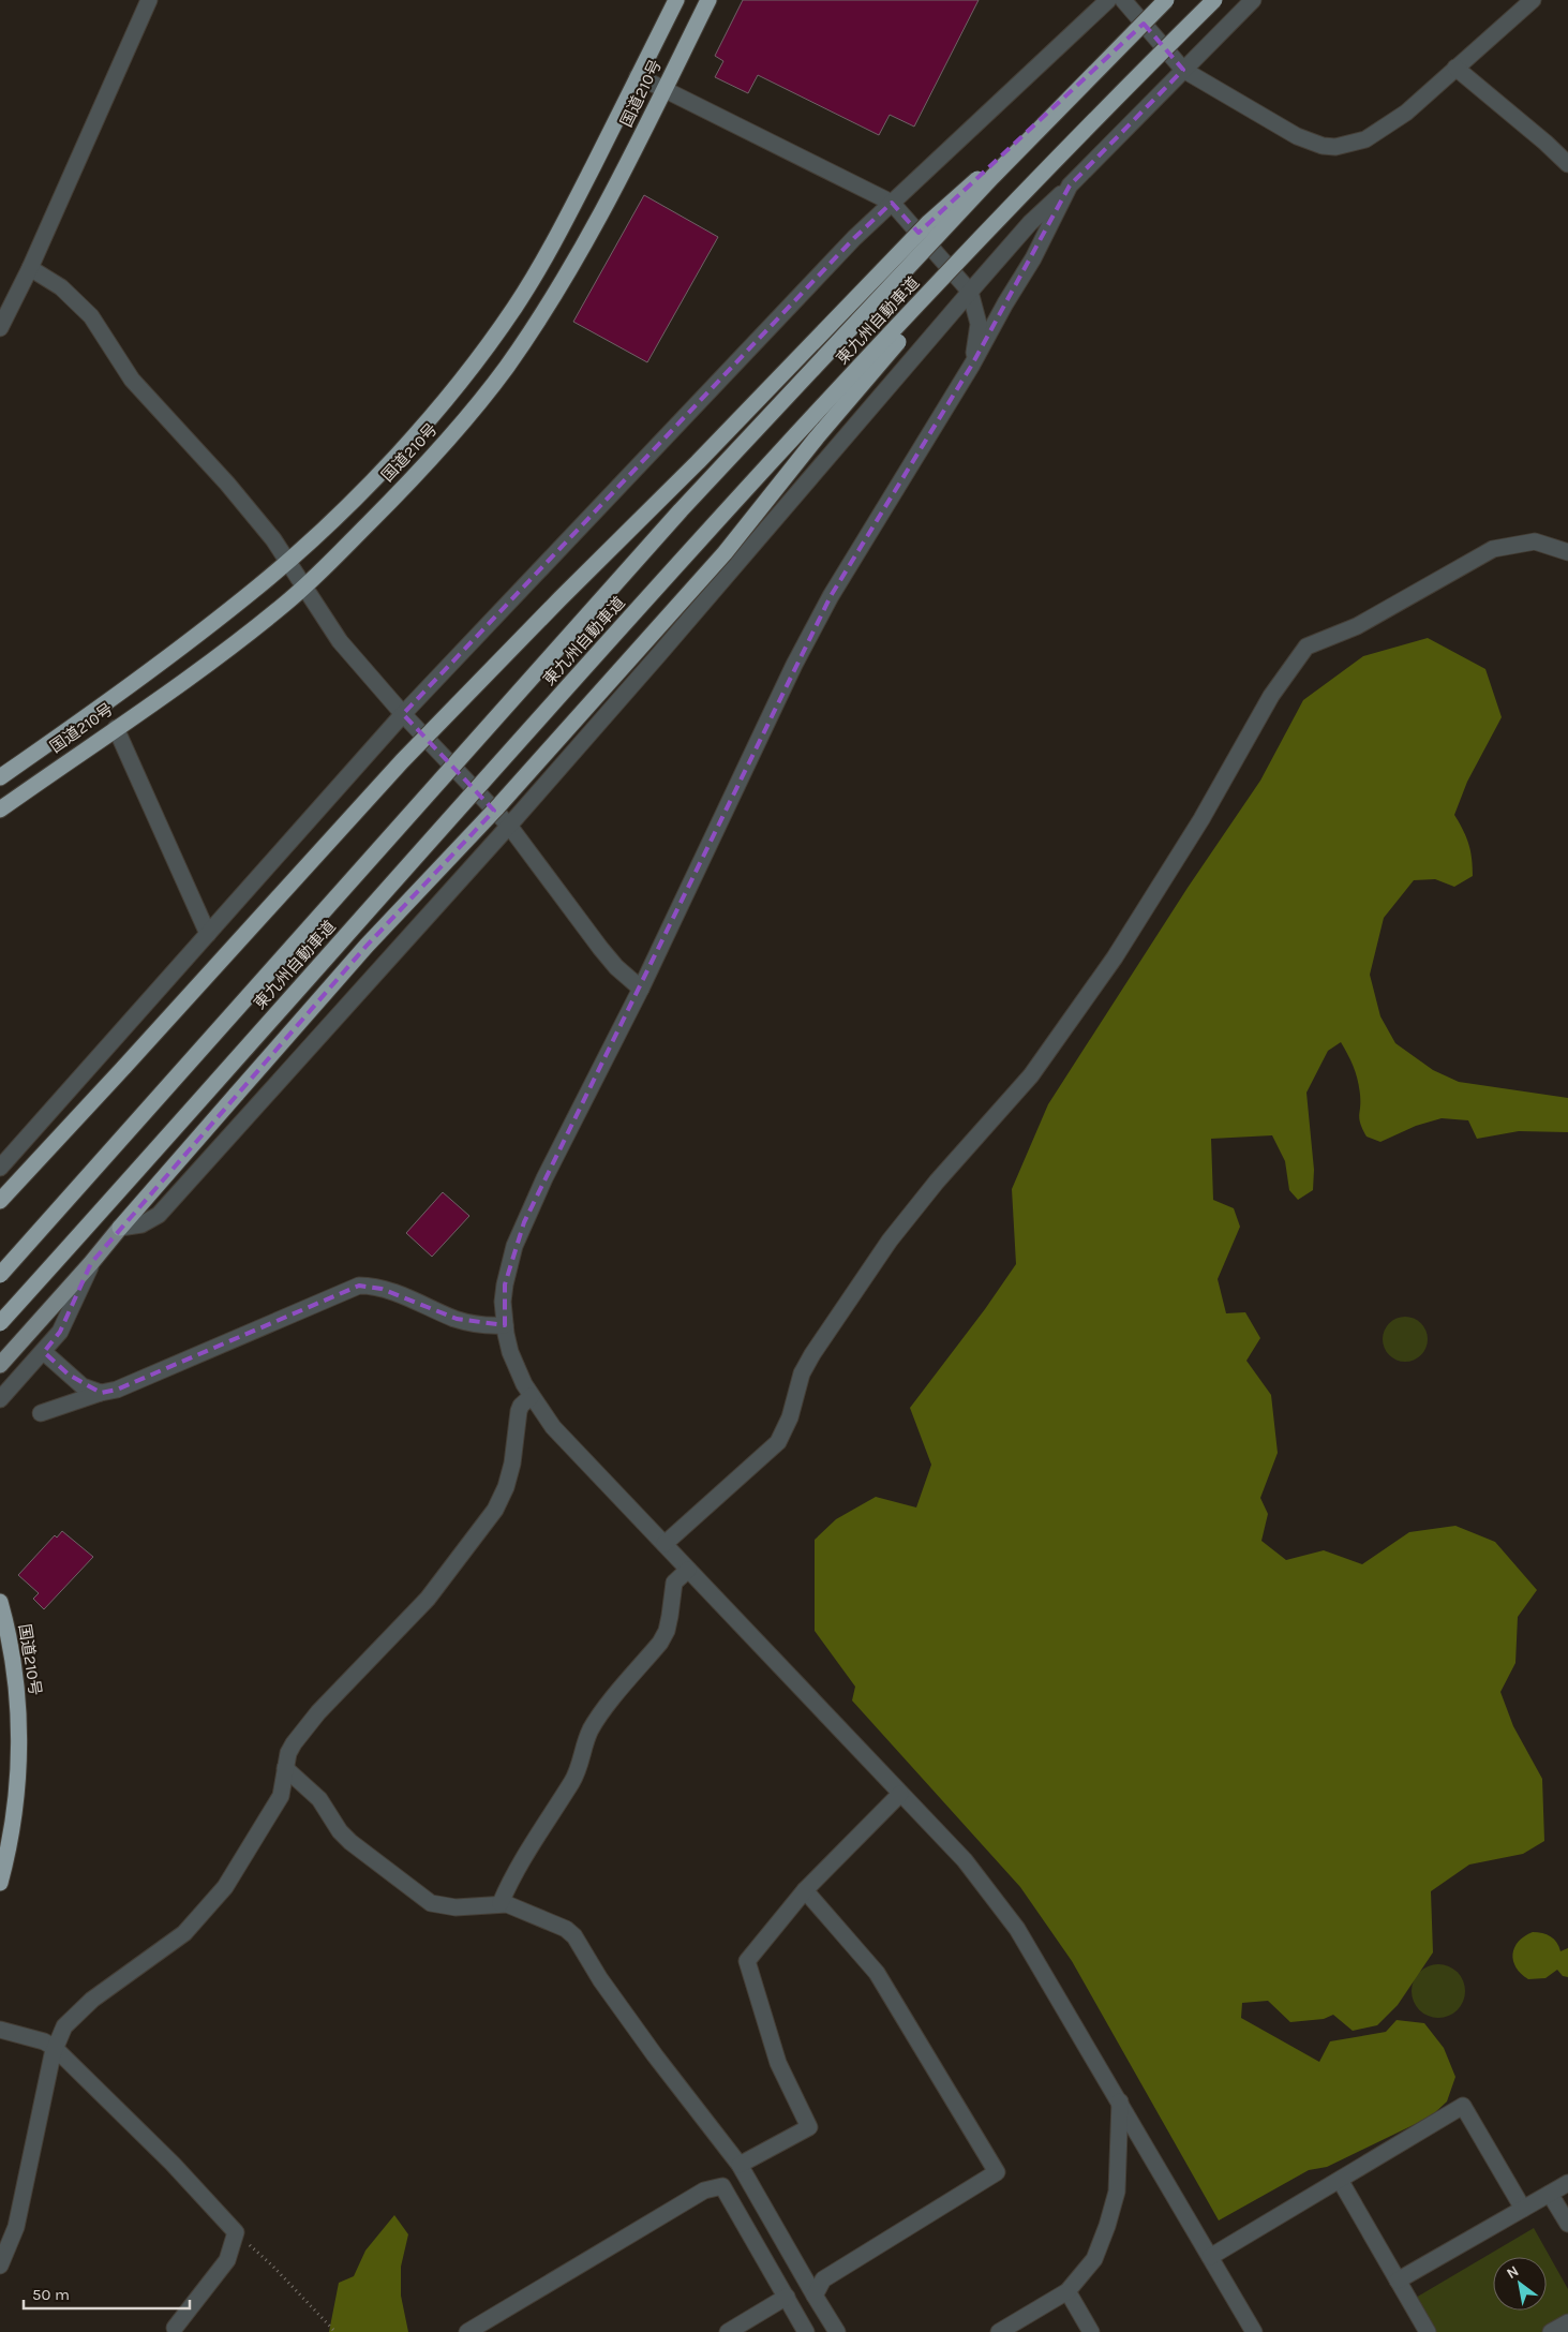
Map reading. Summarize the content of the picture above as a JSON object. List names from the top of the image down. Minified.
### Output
{"streets":{"highway":["国道210号","東九州自動車道"]},"scale_bar":"50 m","north":"top left"}
